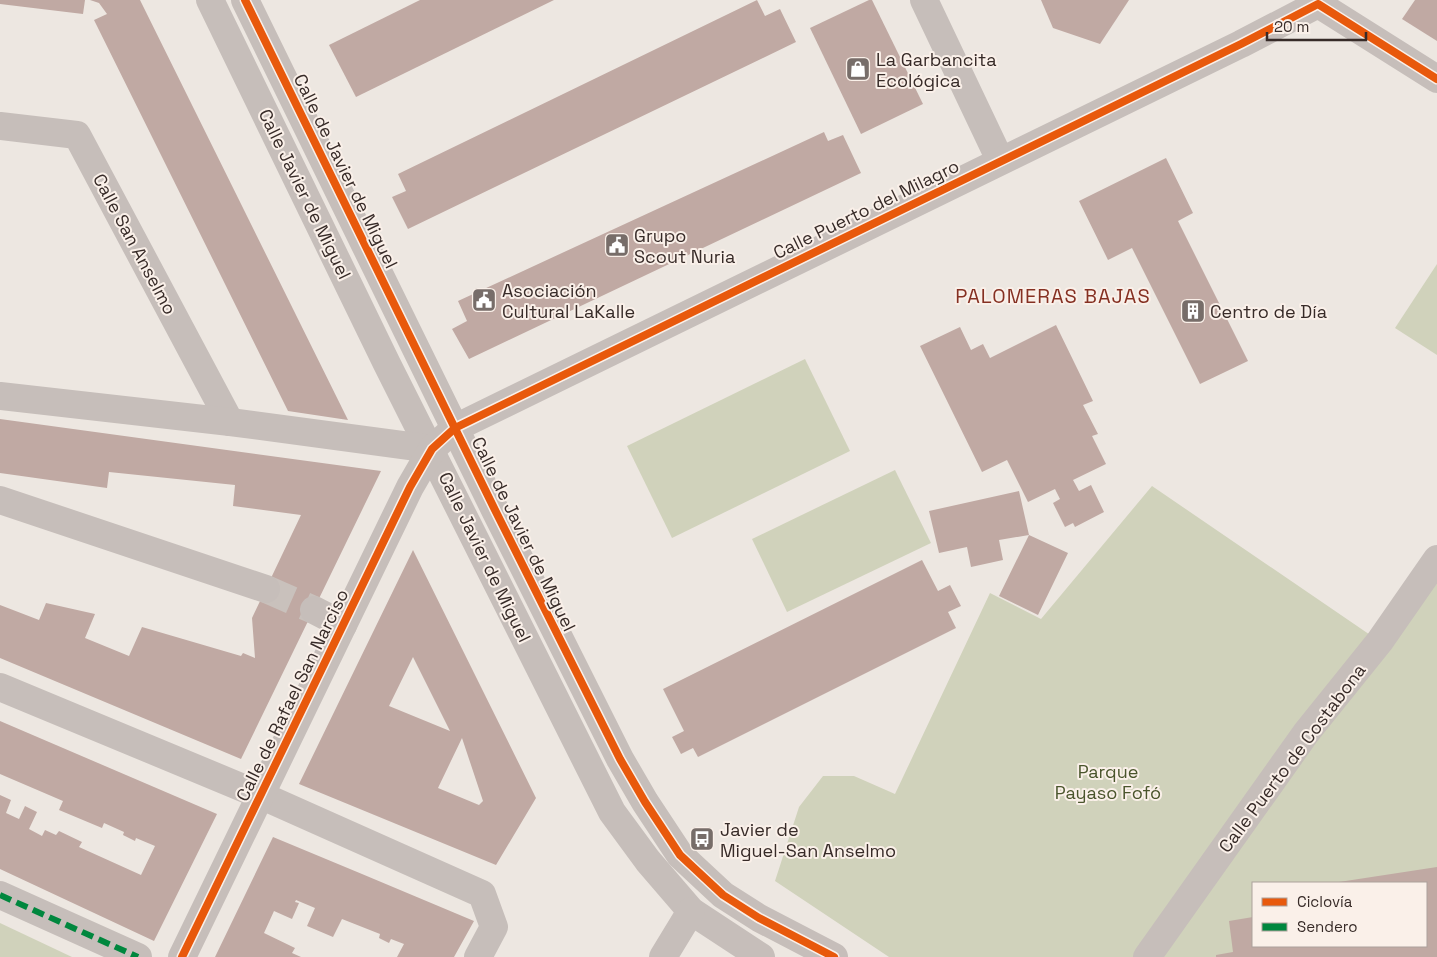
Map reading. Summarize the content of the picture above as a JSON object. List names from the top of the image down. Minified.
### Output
{"streets":{"street":["Calle de Javier de Miguel","Calle Javier de Miguel","Calle Puerto del Milagro","Calle San Anselmo","Calle de Rafael San Narciso","Calle Puerto de Costabona"]},"crossings":[["Calle de Javier de Miguel","Calle Puerto del Milagro"],["Calle Javier de Miguel","Calle Puerto del Milagro"],["Calle Javier de Miguel","Calle de Rafael San Narciso"],["Calle Puerto del Milagro","Calle de Rafael San Narciso"]],"districts":["PALOMERAS BAJAS"],"parks":["Parque Payaso Fofó"],"places":{"shop":["La Garbancita Ecológica"],"public building":["Grupo Scout Nuria","Asociación Cultural LaKalle"],"building":["Centro de Día"],"bus stop":["Javier de Miguel-San Anselmo"]},"legend":["Ciclovía","Sendero"],"scale_bar":"20 m"}
